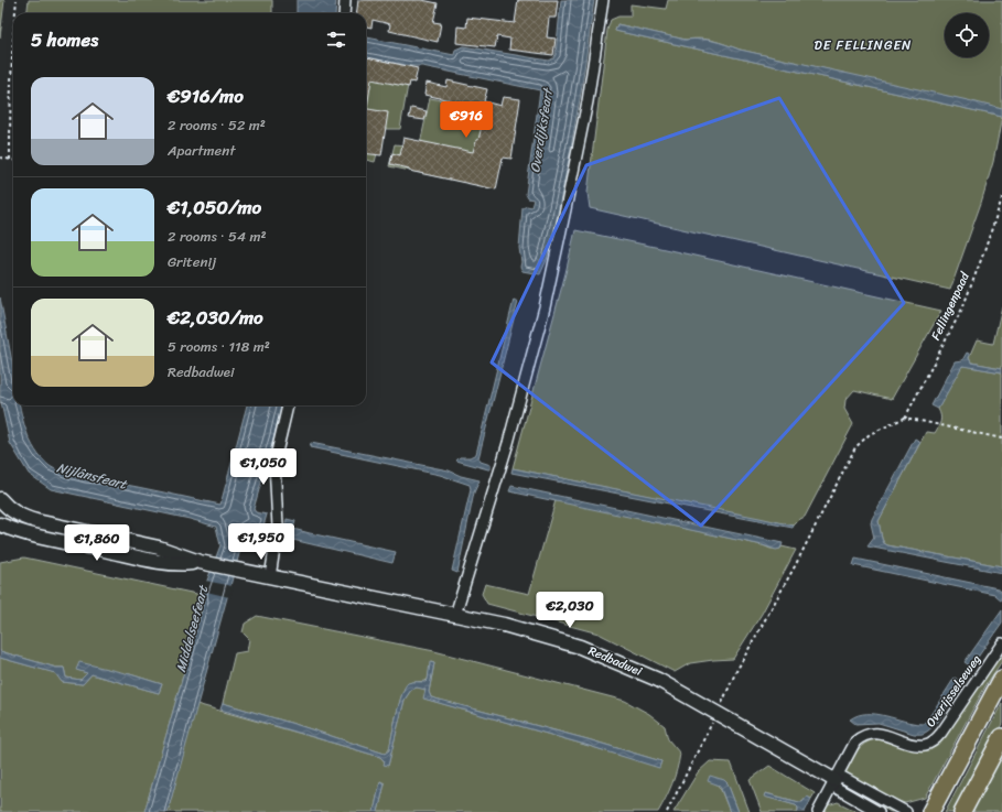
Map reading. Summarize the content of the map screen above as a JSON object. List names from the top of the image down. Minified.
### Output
{"streets":{"street":["Redbadwei","Overijsselseweg"],"path":["Fellingenpaad"]},"crossings":[["Redbadwei","Overijsselseweg"]],"districts":["DE FELLINGEN"],"water":["Overdijksfeart","Nijlânsfeart","Middelseefeart"],"page":{"heading":"5 homes","list":[{"name":"€916/mo","note":"2 rooms · 52 m² · Apartment"},{"name":"€1,050/mo","note":"2 rooms · 54 m² · Gritenij"},{"name":"€2,030/mo","note":"5 rooms · 118 m² · Redbadwei"}],"price":["€916","€1,050","€1,950","€1,860","€2,030"]}}
